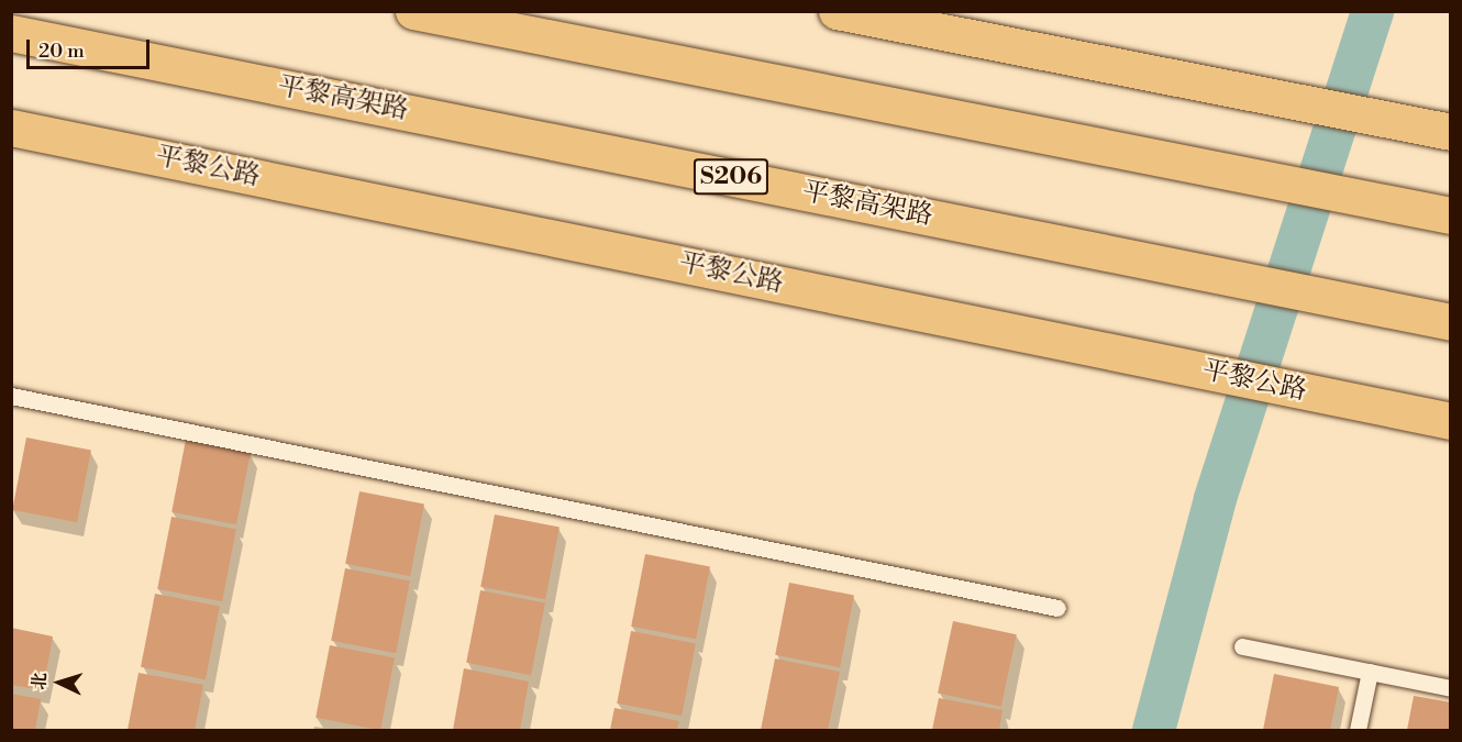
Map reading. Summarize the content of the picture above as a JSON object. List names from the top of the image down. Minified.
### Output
{"streets":{"main road":["平黎高架路","平黎公路","S206"]},"scale_bar":"20 m","north":"left"}
